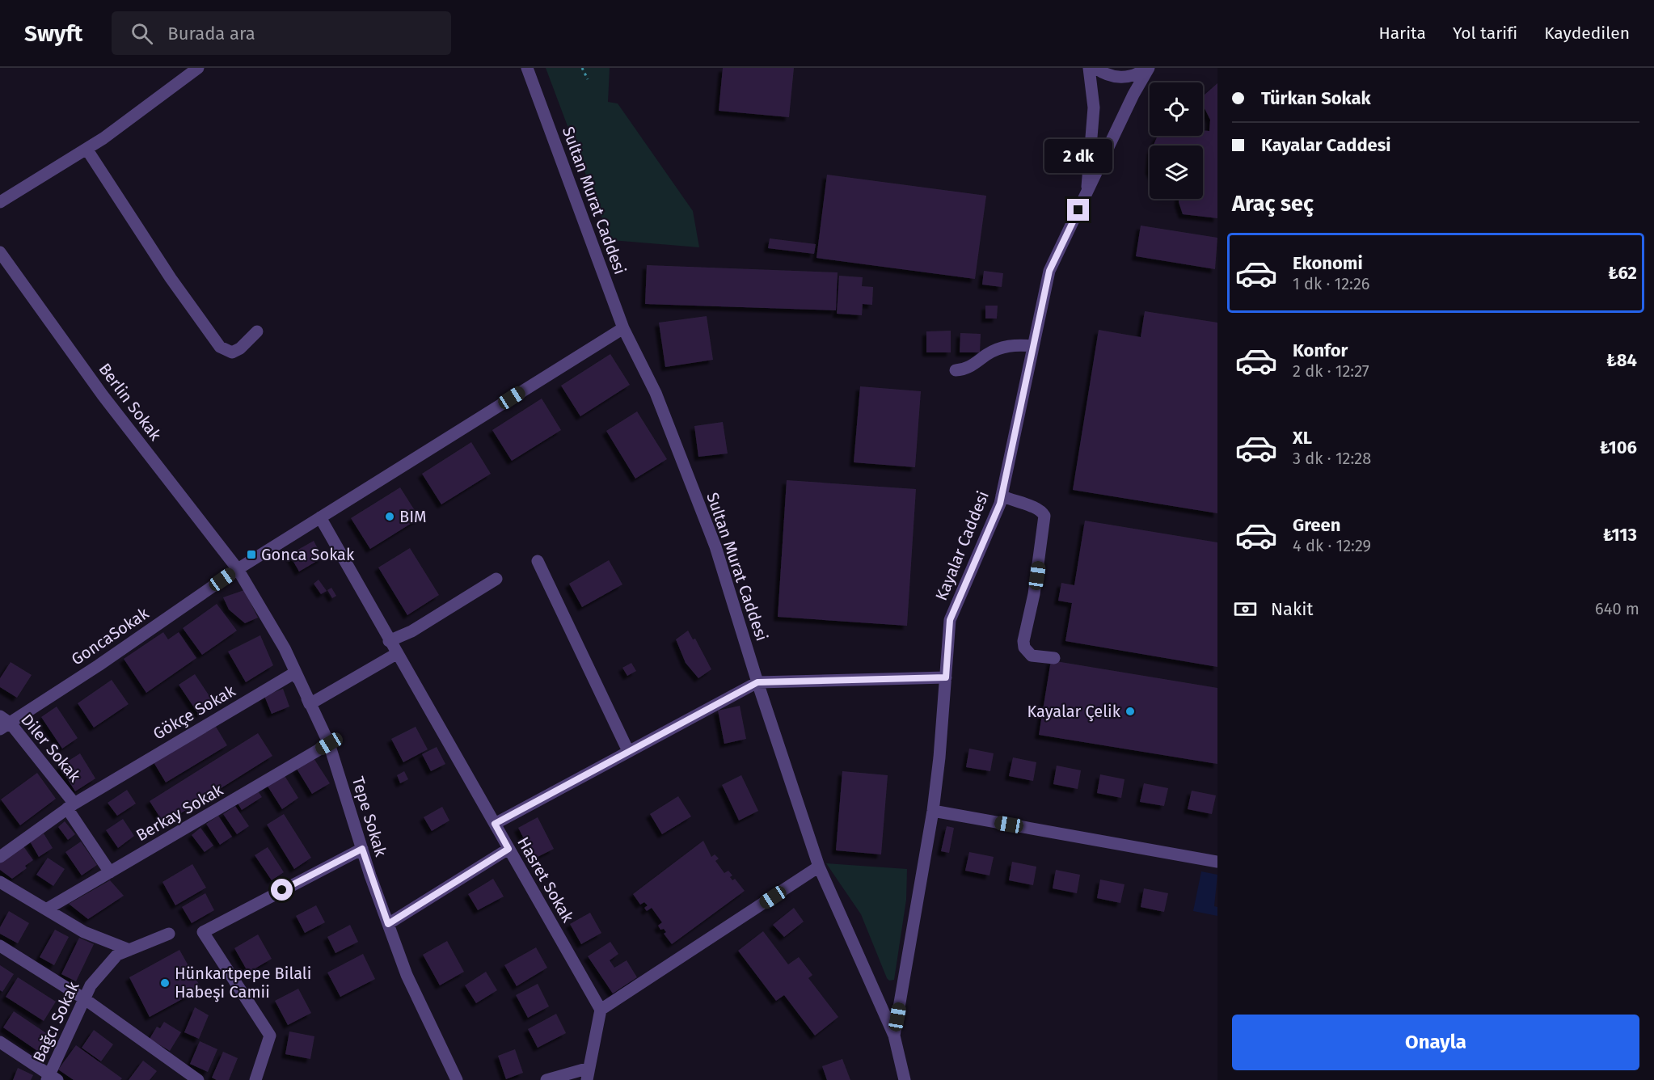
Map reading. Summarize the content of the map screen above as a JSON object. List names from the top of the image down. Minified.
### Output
{"streets":{"street":["Sultan Murat Caddesi","Berlin Sokak","Kayalar Caddesi","GoncaSokak","Gökçe Sokak","Diler Sokak","Berkay Sokak","Tepe Sokak","Hasret Sokak","Bağcı Sokak"]},"crossings":[["Sultan Murat Caddesi","Kayalar Caddesi"],["Berlin Sokak","GoncaSokak"],["Berlin Sokak","Tepe Sokak"],["GoncaSokak","Diler Sokak"],["GoncaSokak","Tepe Sokak"],["Gökçe Sokak","Diler Sokak"],["Gökçe Sokak","Tepe Sokak"],["Diler Sokak","Berkay Sokak"],["Berkay Sokak","Tepe Sokak"]],"places":{"other":["BIM","Kayalar Çelik","Hünkartpepe Bilali Habeşi Camii"],"transit":["Gonca Sokak"]},"page":{"header":"Swyft","search":"Burada ara","nav":["Harita","Yol tarifi","Kaydedilen"],"banner":["Türkan Sokak","Kayalar Caddesi"],"bubble":"2 dk","heading":"Araç seç","list":[{"name":"Ekonomi","note":"1 dk · 12:26","value":"₺62"},{"name":"Konfor","note":"2 dk · 12:27","value":"₺84"},{"name":"XL","note":"3 dk · 12:28","value":"₺106"},{"name":"Green","note":"4 dk · 12:29","value":"₺113"}],"pay":["Nakit","640 m"],"buttons":"Onayla"}}
